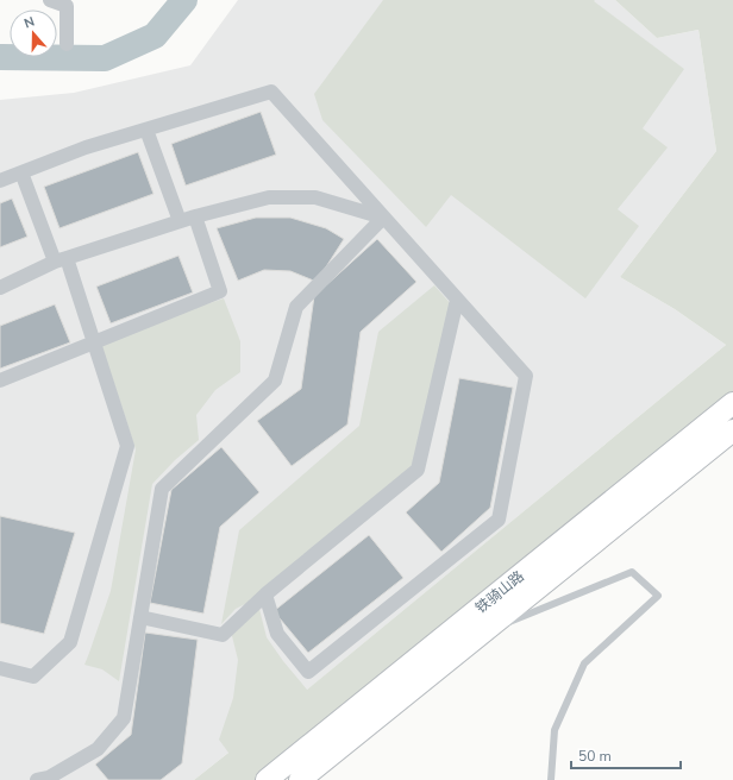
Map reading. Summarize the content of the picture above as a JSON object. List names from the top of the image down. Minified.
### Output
{"streets":{"main road":["铁骑山路"]},"scale_bar":"50 m","north":"top"}
